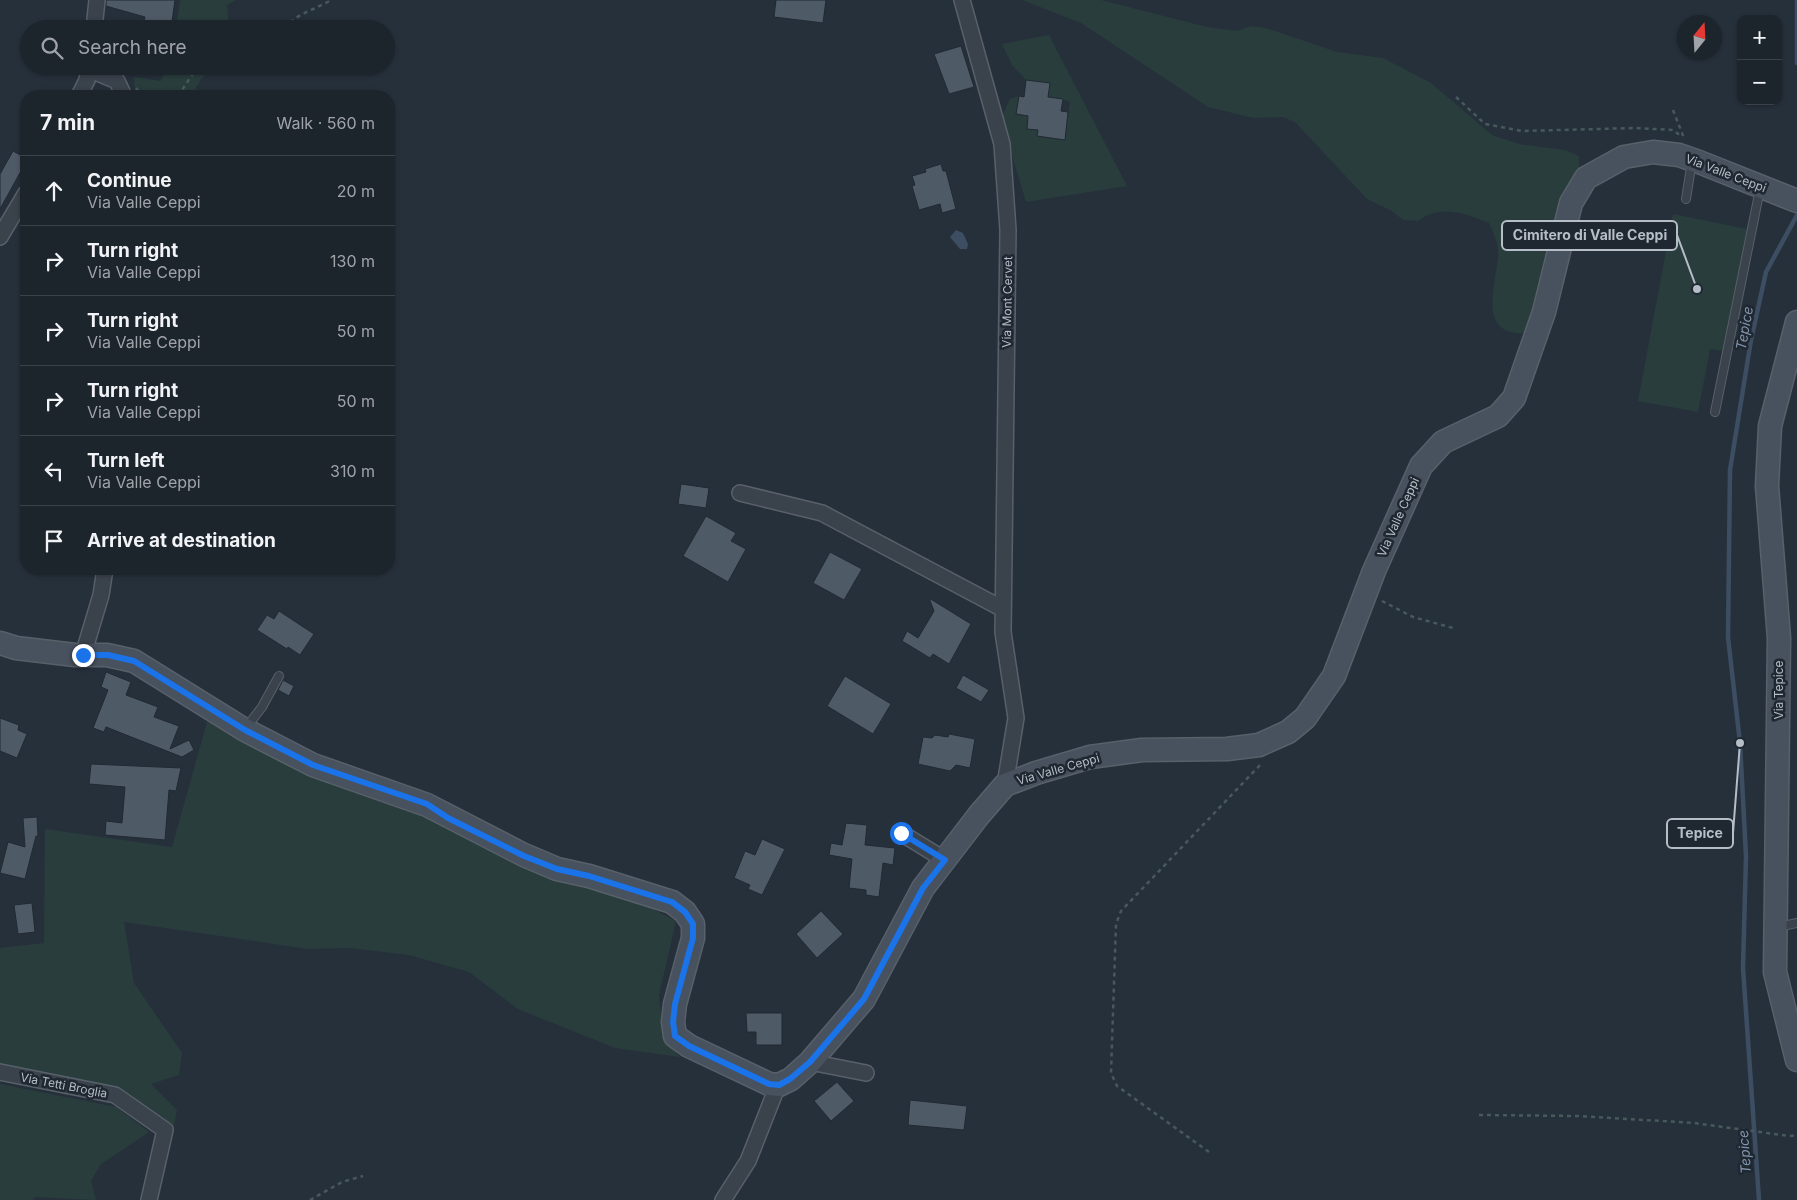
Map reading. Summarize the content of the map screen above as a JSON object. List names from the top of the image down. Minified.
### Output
{"streets":{"street":["Via Valle Ceppi","Via Mont Cervet","Via Tepice","Via Tetti Broglia"]},"crossings":[["Via Valle Ceppi","Via Mont Cervet"]],"water":["Tepice"],"places":["Cimitero di Valle Ceppi","Tepice"],"north":"top","page":{"map_buttons":["+","−"],"search":"Search here","heading":["7 min","Walk · 560 m"],"list":[["Continue","Via Valle Ceppi","20 m"],["Turn right","Via Valle Ceppi","130 m"],["Turn right","Via Valle Ceppi","50 m"],["Turn right","Via Valle Ceppi","50 m"],["Turn left","Via Valle Ceppi","310 m"],"Arrive at destination"]}}
